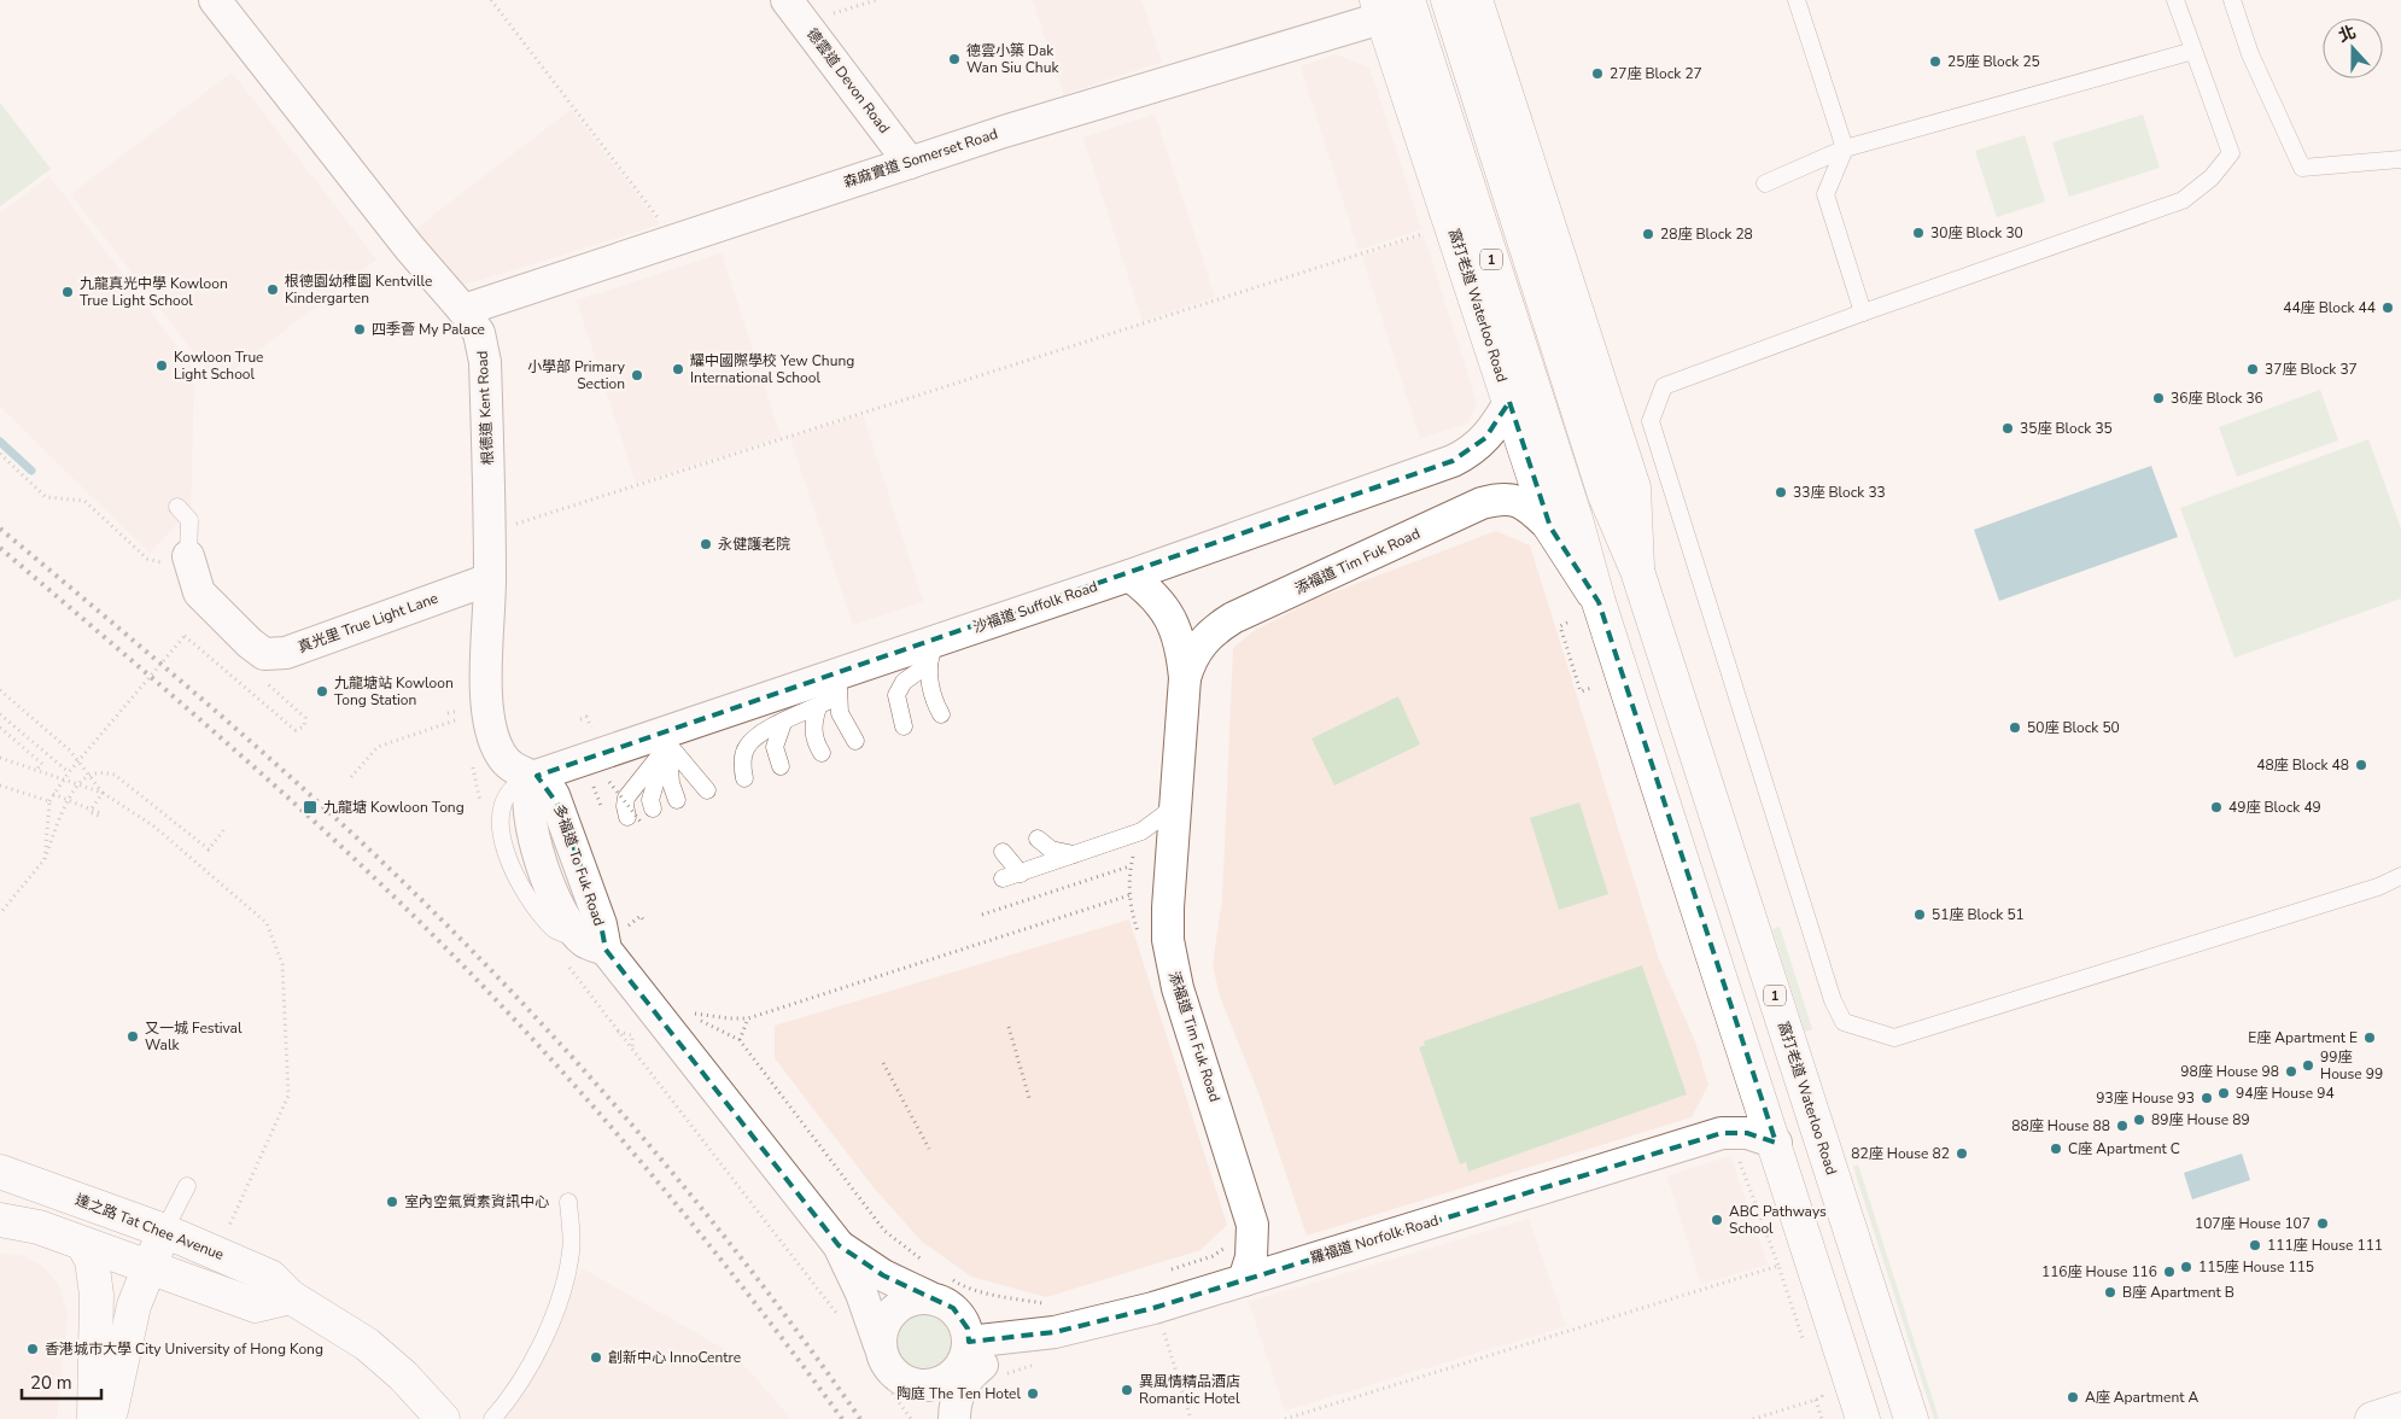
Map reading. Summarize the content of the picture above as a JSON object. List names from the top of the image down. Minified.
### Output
{"streets":{"main road":["1","窩打老道 Waterloo Road","達之路 Tat Chee Avenue"],"street":["德雲道 Devon Road","森麻實道 Somerset Road","根德道 Kent Road","添福道 Tim Fuk Road","沙福道 Suffolk Road","真光里 True Light Lane","多福道 To Fuk Road","羅福道 Norfolk Road"]},"crossings":[["德雲道 Devon Road","森麻實道 Somerset Road"],["森麻實道 Somerset Road","窩打老道 Waterloo Road"],["森麻實道 Somerset Road","根德道 Kent Road"],["窩打老道 Waterloo Road","添福道 Tim Fuk Road"],["窩打老道 Waterloo Road","沙福道 Suffolk Road"],["窩打老道 Waterloo Road","羅福道 Norfolk Road"],["根德道 Kent Road","沙福道 Suffolk Road"],["根德道 Kent Road","真光里 True Light Lane"],["根德道 Kent Road","多福道 To Fuk Road"],["添福道 Tim Fuk Road","沙福道 Suffolk Road"],["添福道 Tim Fuk Road","羅福道 Norfolk Road"],["沙福道 Suffolk Road","多福道 To Fuk Road"],["多福道 To Fuk Road","羅福道 Norfolk Road"]],"places":{"other":["德雲小築 Dak Wan Siu Chuk","25座 Block 25","27座 Block 27","30座 Block 30","28座 Block 28","根德園幼稚園 Kentville Kindergarten","九龍真光中學 Kowloon True Light School","44座 Block 44","四季薈 My Palace","Kowloon True Light School","耀中國際學校 Yew Chung International School","37座 Block 37","小學部 Primary Section","36座 Block 36","35座 Block 35","33座 Block 33","永健護老院","九龍塘站 Kowloon Tong Station","50座 Block 50","48座 Block 48","49座 Block 49","51座 Block 51","又一城 Festival Walk","E座 Apartment E","99座 House 99","98座 House 98","94座 House 94","93座 House 93","89座 House 89","88座 House 88","C座 Apartment C","82座 House 82","室內空氣質素資訊中心","ABC Pathways School","107座 House 107","111座 House 111","115座 House 115","116座 House 116","B座 Apartment B","香港城市大學 City University of Hong Kong","創新中心 InnoCentre","異風情精品酒店 Romantic Hotel","陶庭 The Ten Hotel","A座 Apartment A"],"transit":["九龍塘 Kowloon Tong"]},"scale_bar":"20 m","north":"top"}
